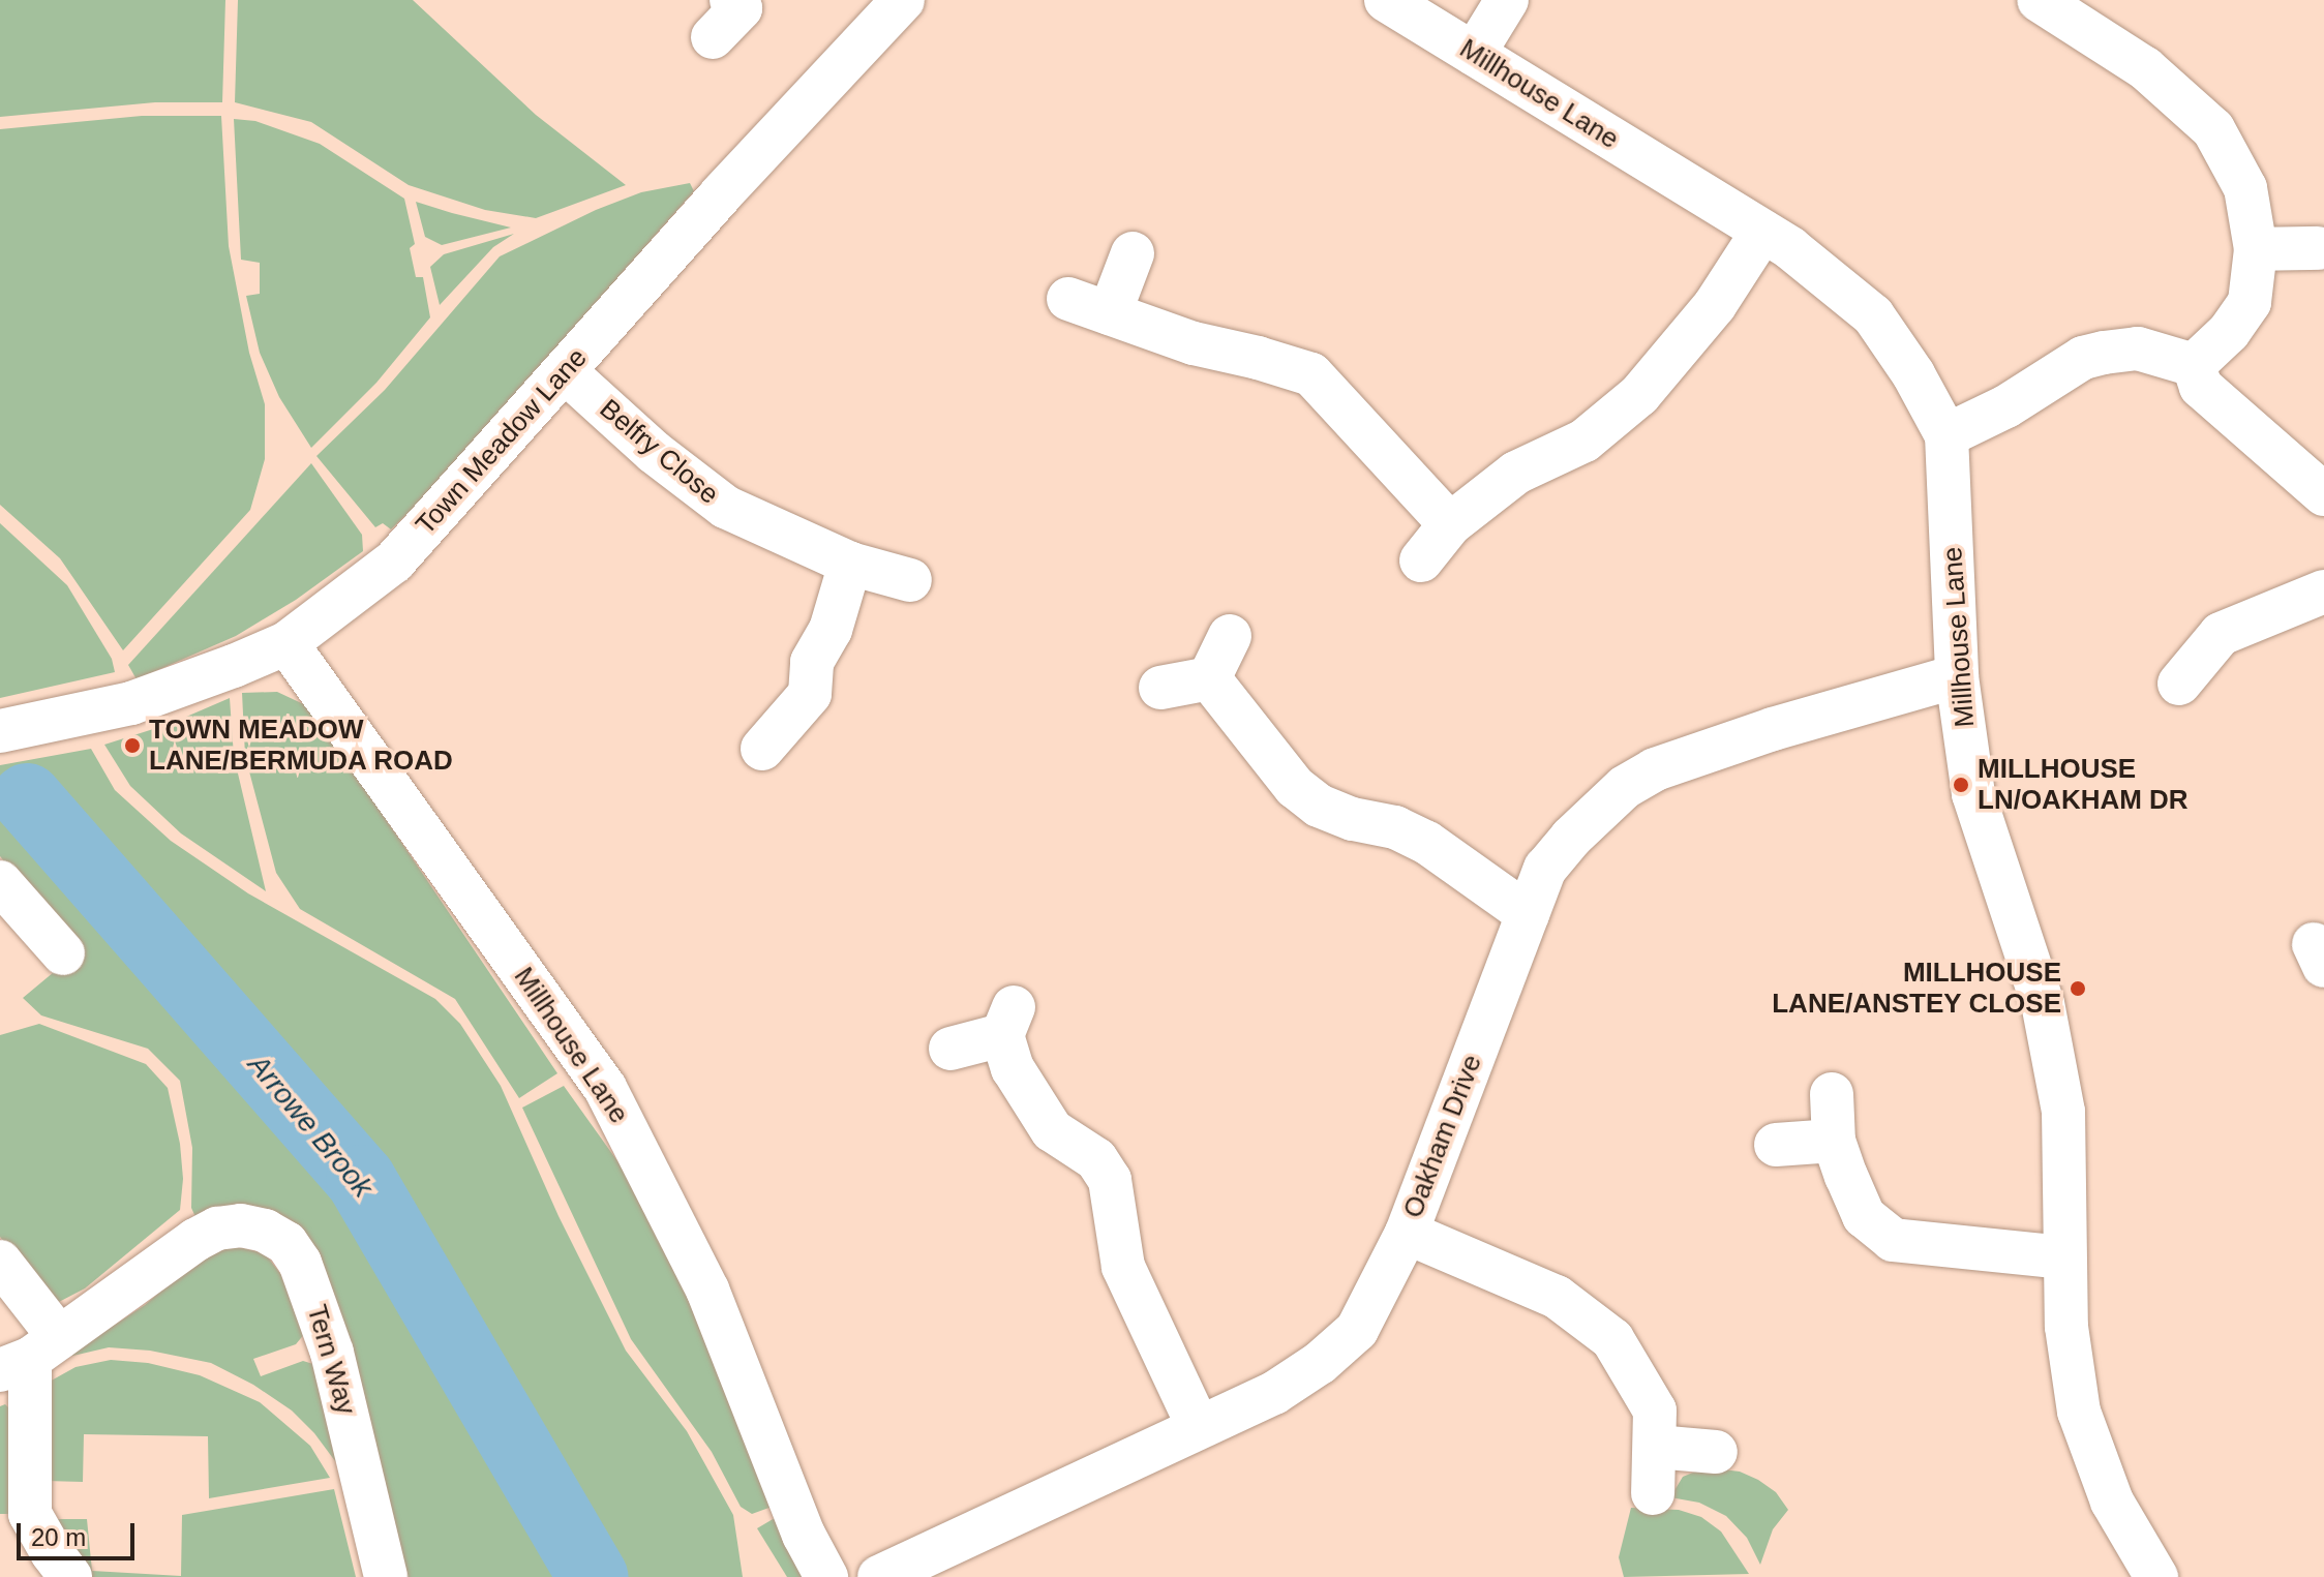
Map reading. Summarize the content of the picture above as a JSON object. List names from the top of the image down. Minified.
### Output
{"streets":{"street":["Millhouse Lane","Town Meadow Lane","Belfry Close","Oakham Drive","Tern Way"]},"crossings":[["Millhouse Lane","Town Meadow Lane"],["Millhouse Lane","Oakham Drive"],["Town Meadow Lane","Belfry Close"]],"water":["Arrowe Brook"],"places":["TOWN MEADOW LANE/BERMUDA ROAD","MILLHOUSE LN/OAKHAM DR","MILLHOUSE LANE/ANSTEY CLOSE"],"scale_bar":"20 m"}
